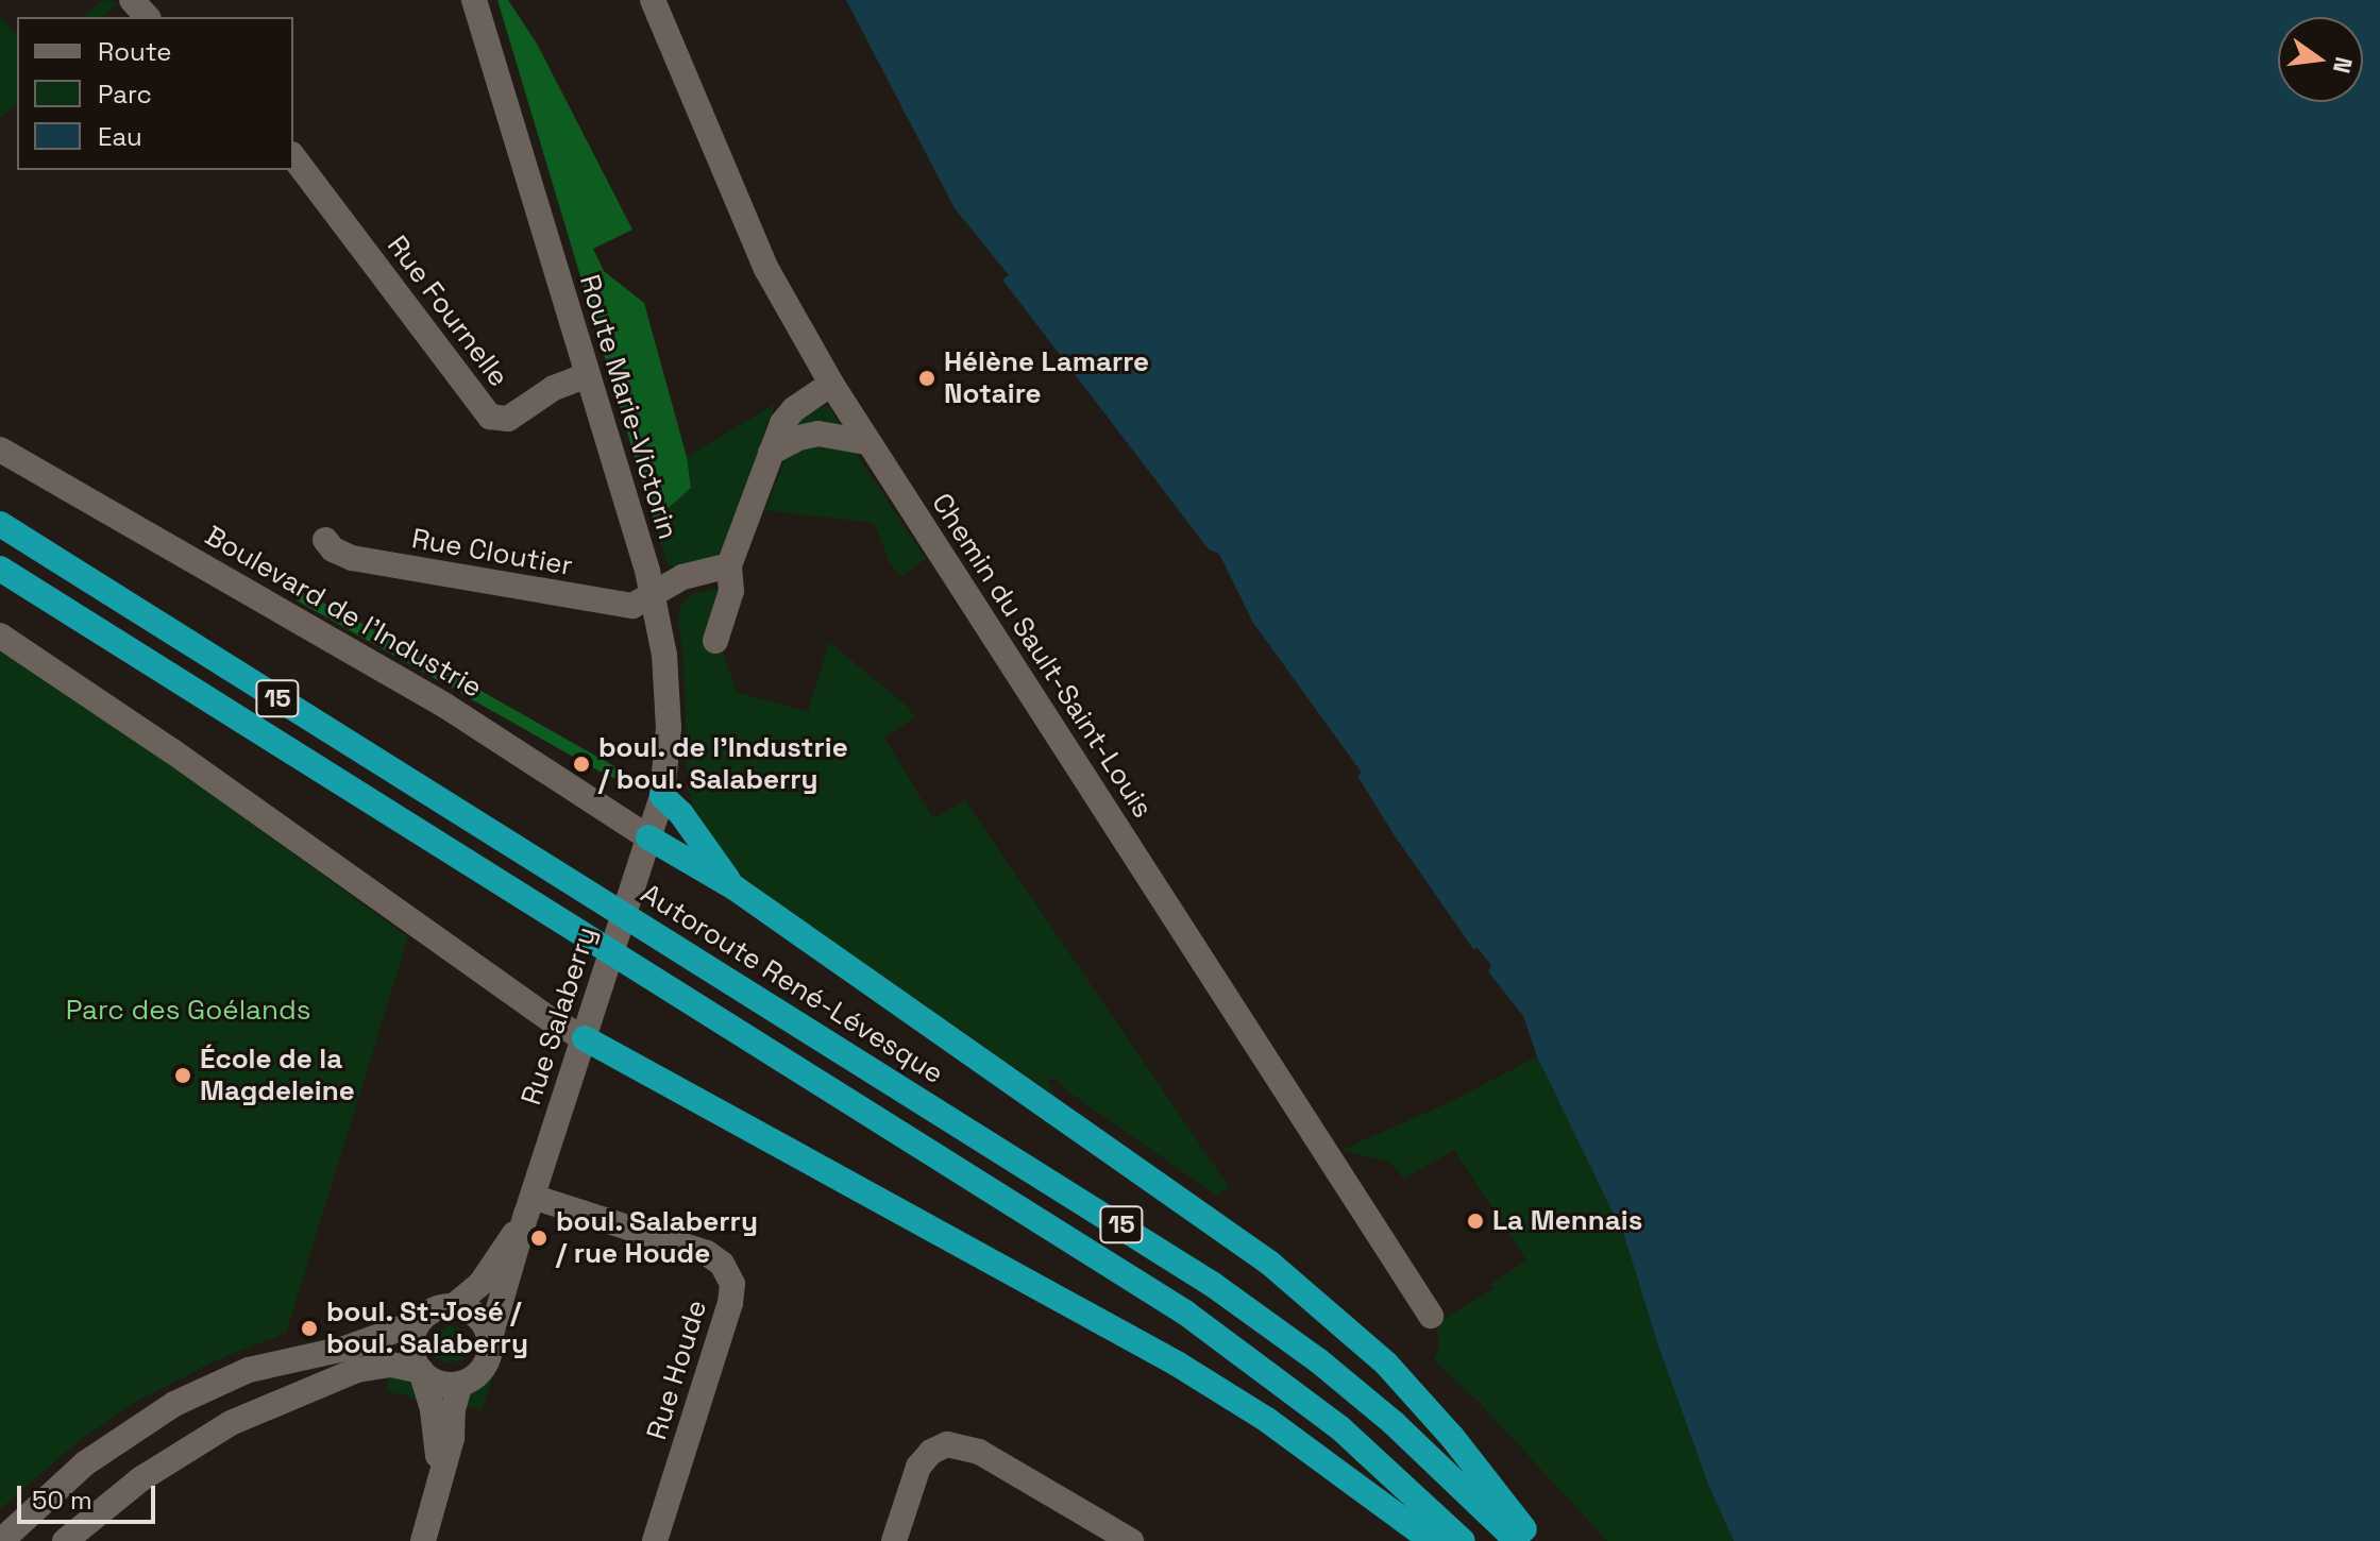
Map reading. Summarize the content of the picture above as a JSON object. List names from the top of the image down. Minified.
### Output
{"streets":{"highway":["15","Autoroute René-Lévesque"],"street":["Rue Fournelle","Route Marie-Victorin","Rue Cloutier","Boulevard de l'Industrie","Chemin du Sault-Saint-Louis","Rue Salaberry","Rue Houde"]},"crossings":[["Rue Fournelle","Route Marie-Victorin"],["Route Marie-Victorin","Rue Cloutier"],["Route Marie-Victorin","Boulevard de l'Industrie"],["Route Marie-Victorin","Rue Salaberry"],["Boulevard de l'Industrie","Rue Salaberry"],["Rue Salaberry","Rue Houde"]],"parks":["Parc des Goélands"],"places":["Hélène Lamarre Notaire","boul. de l'Industrie / boul. Salaberry","École de la Magdeleine","La Mennais","boul. Salaberry / rue Houde","boul. St-José / boul. Salaberry"],"legend":["Route","Parc","Eau"],"scale_bar":"50 m","north":"right"}
